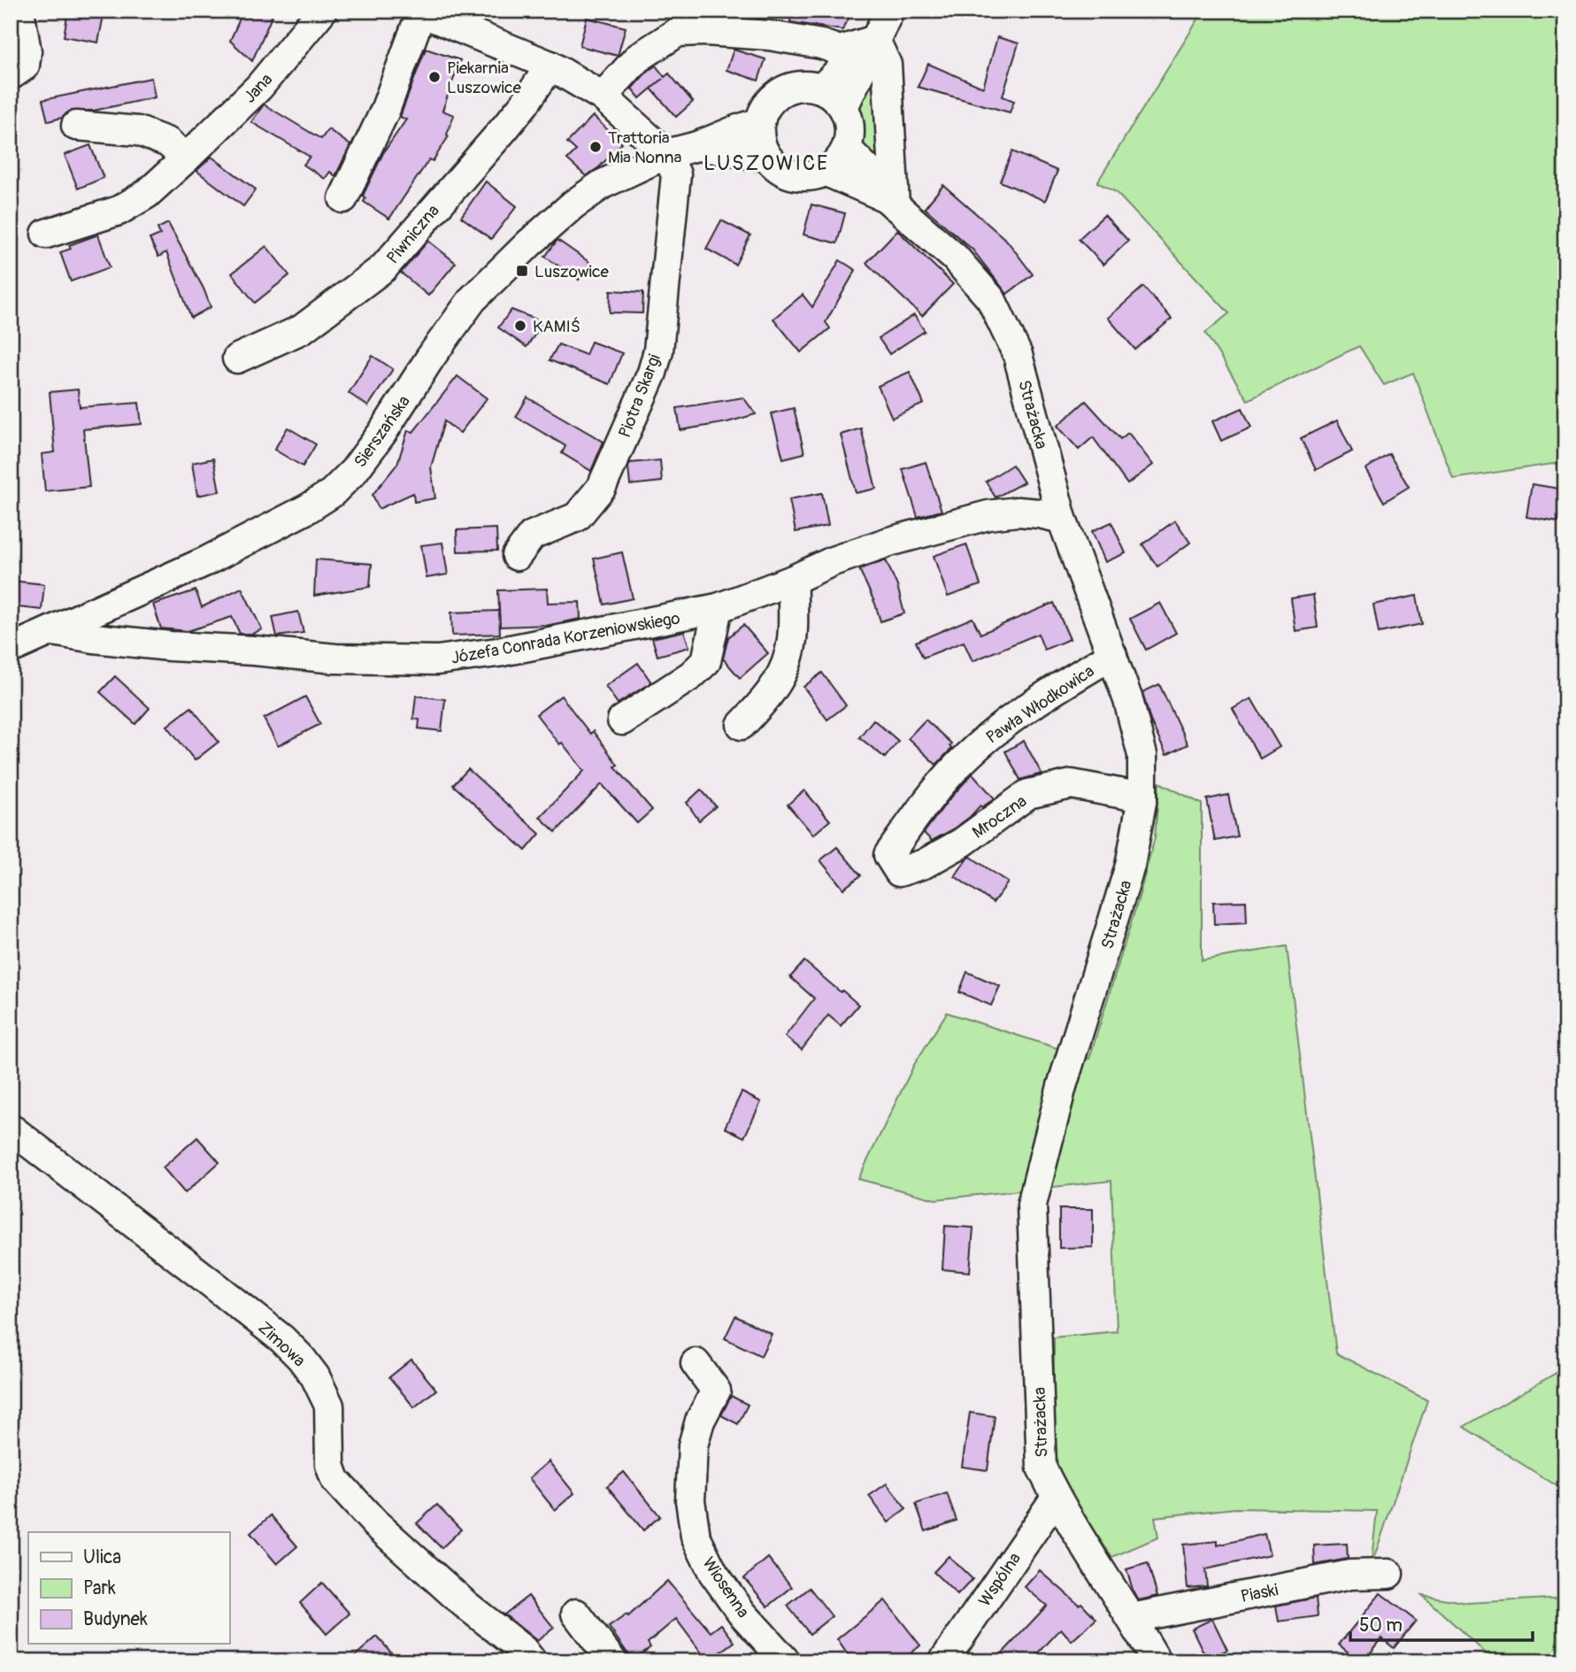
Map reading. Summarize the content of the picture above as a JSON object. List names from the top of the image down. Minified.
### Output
{"streets":{"street":["Jana","Piwniczna","Piotra Skargi","Strażacka","Sierszańska","Józefa Conrada Korzeniowskiego","Pawła Włodkowica","Mroczna","Zimowa","Wspólna","Wiosenna","Piaski"]},"crossings":[["Piotra Skargi","Sierszańska"],["Strażacka","Sierszańska"],["Strażacka","Józefa Conrada Korzeniowskiego"],["Strażacka","Pawła Włodkowica"],["Strażacka","Mroczna"],["Strażacka","Wspólna"],["Strażacka","Piaski"],["Sierszańska","Józefa Conrada Korzeniowskiego"],["Pawła Włodkowica","Mroczna"]],"districts":["LUSZOWICE"],"places":{"other":["Piekarnia Luszowice","Trattoria Mia Nonna","KAMIŚ"],"transit":["Luszowice"]},"legend":["Ulica","Park","Budynek"],"scale_bar":"50 m"}
